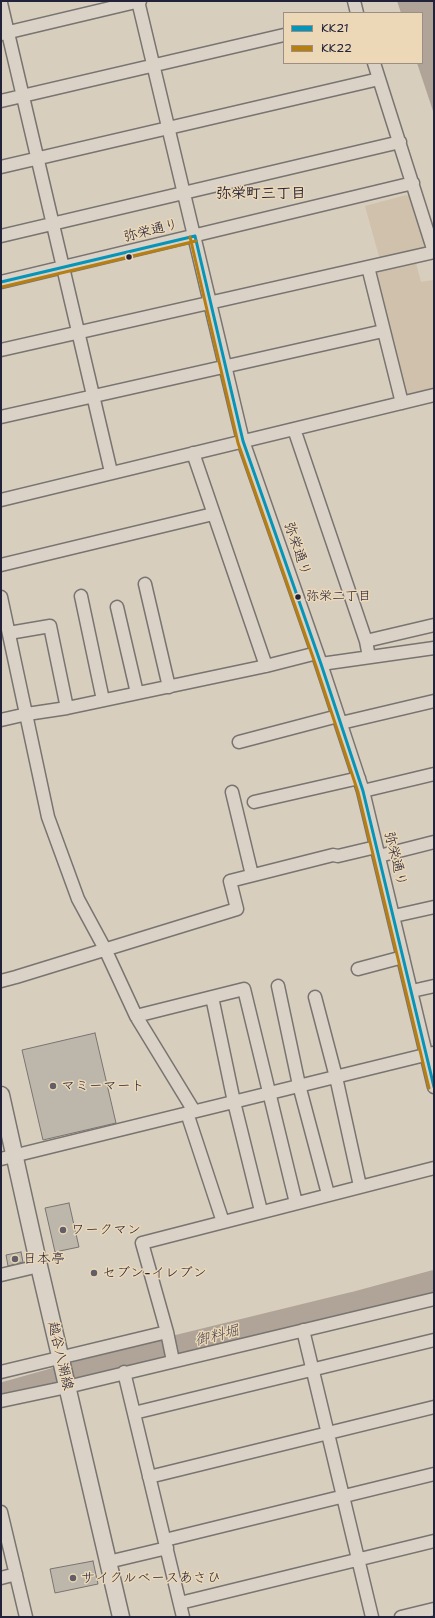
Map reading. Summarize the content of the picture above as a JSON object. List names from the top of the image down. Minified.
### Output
{"streets":{"main road":["越谷八潮線"],"street":["弥栄通り"]},"districts":["弥栄町三丁目"],"water":["御料堀"],"places":["弥栄二丁目","マミーマート","ワークマン","日本亭","セブン-イレブン","サイクルベースあさひ"],"lines":["transit line KK21","transit line KK22"],"legend":["KK21","KK22"]}
